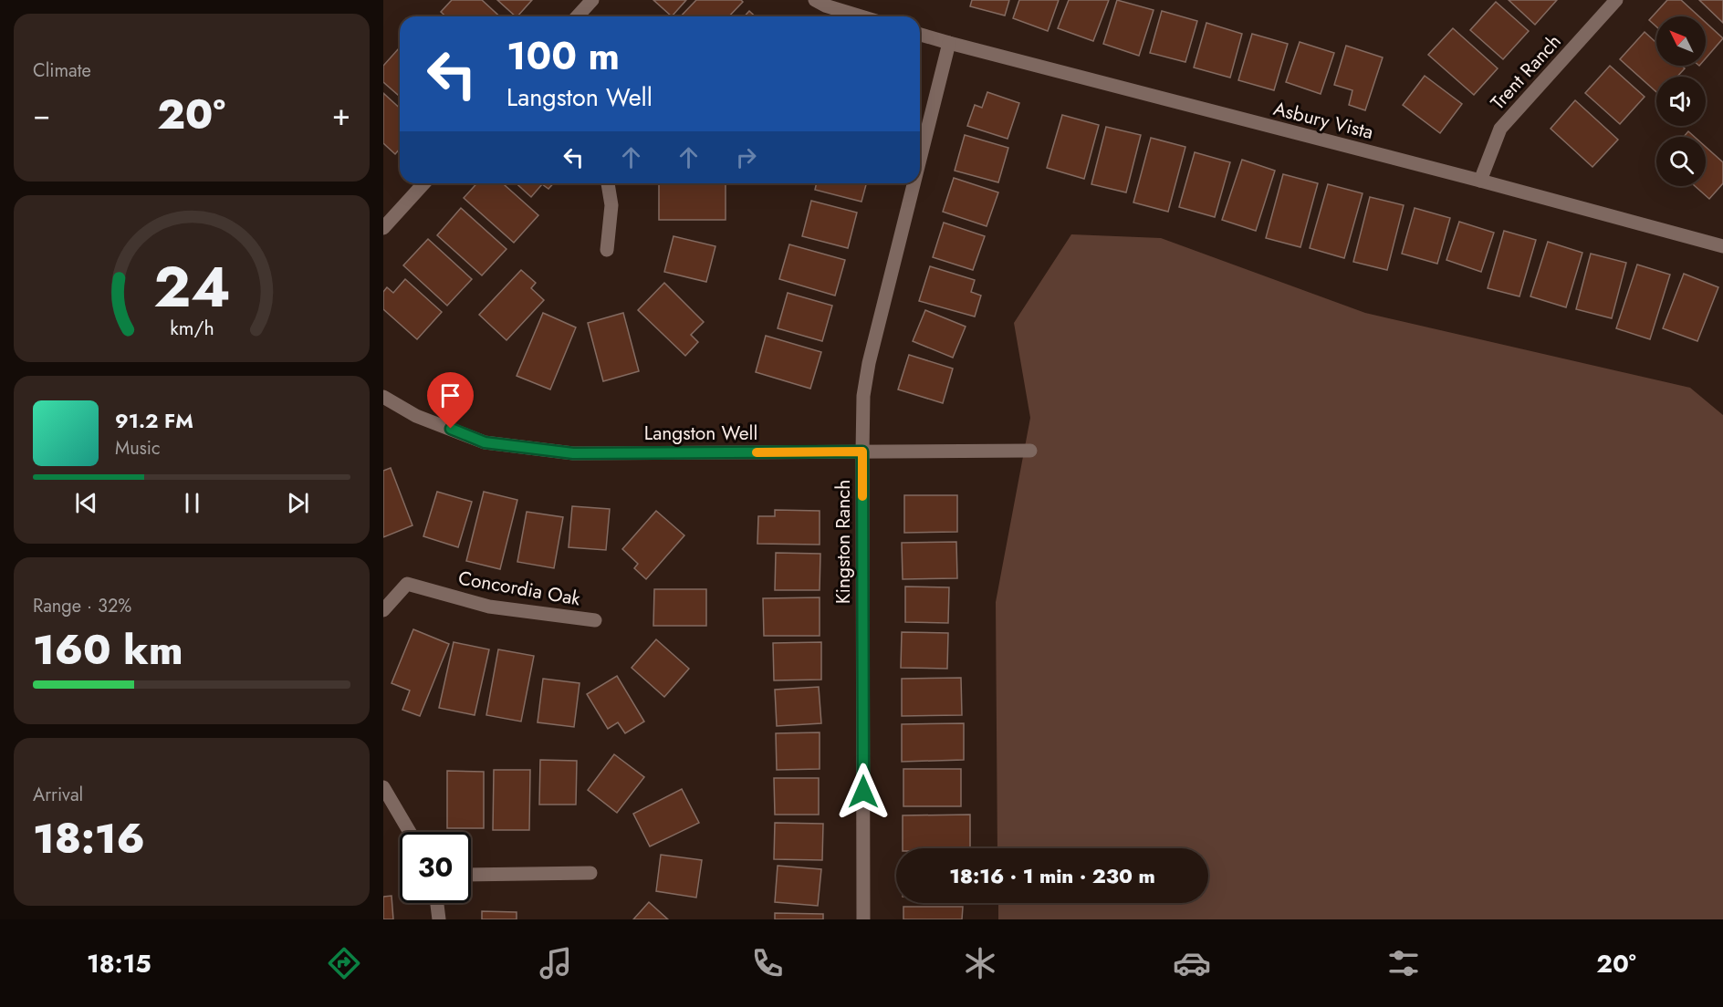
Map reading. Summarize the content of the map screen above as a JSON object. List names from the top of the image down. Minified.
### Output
{"streets":{"street":["Trent Ranch","Asbury Vista","Langston Well","Kingston Ranch","Concordia Oak"]},"crossings":[["Trent Ranch","Asbury Vista"],["Asbury Vista","Kingston Ranch"],["Langston Well","Kingston Ranch"]],"north":"top left","page":{"tile":["Climate",["Range · 32%","160 km"],["Arrival","18:16"]],"turn":["100 m","Langston Well"],"heat":["−","20°","+"],"song":["91.2 FM","Music"],"limit":"30","trip":"18:16 · 1 min · 230 m","tabs":["18:15","20°"],"gauge":["24","km/h"]}}
